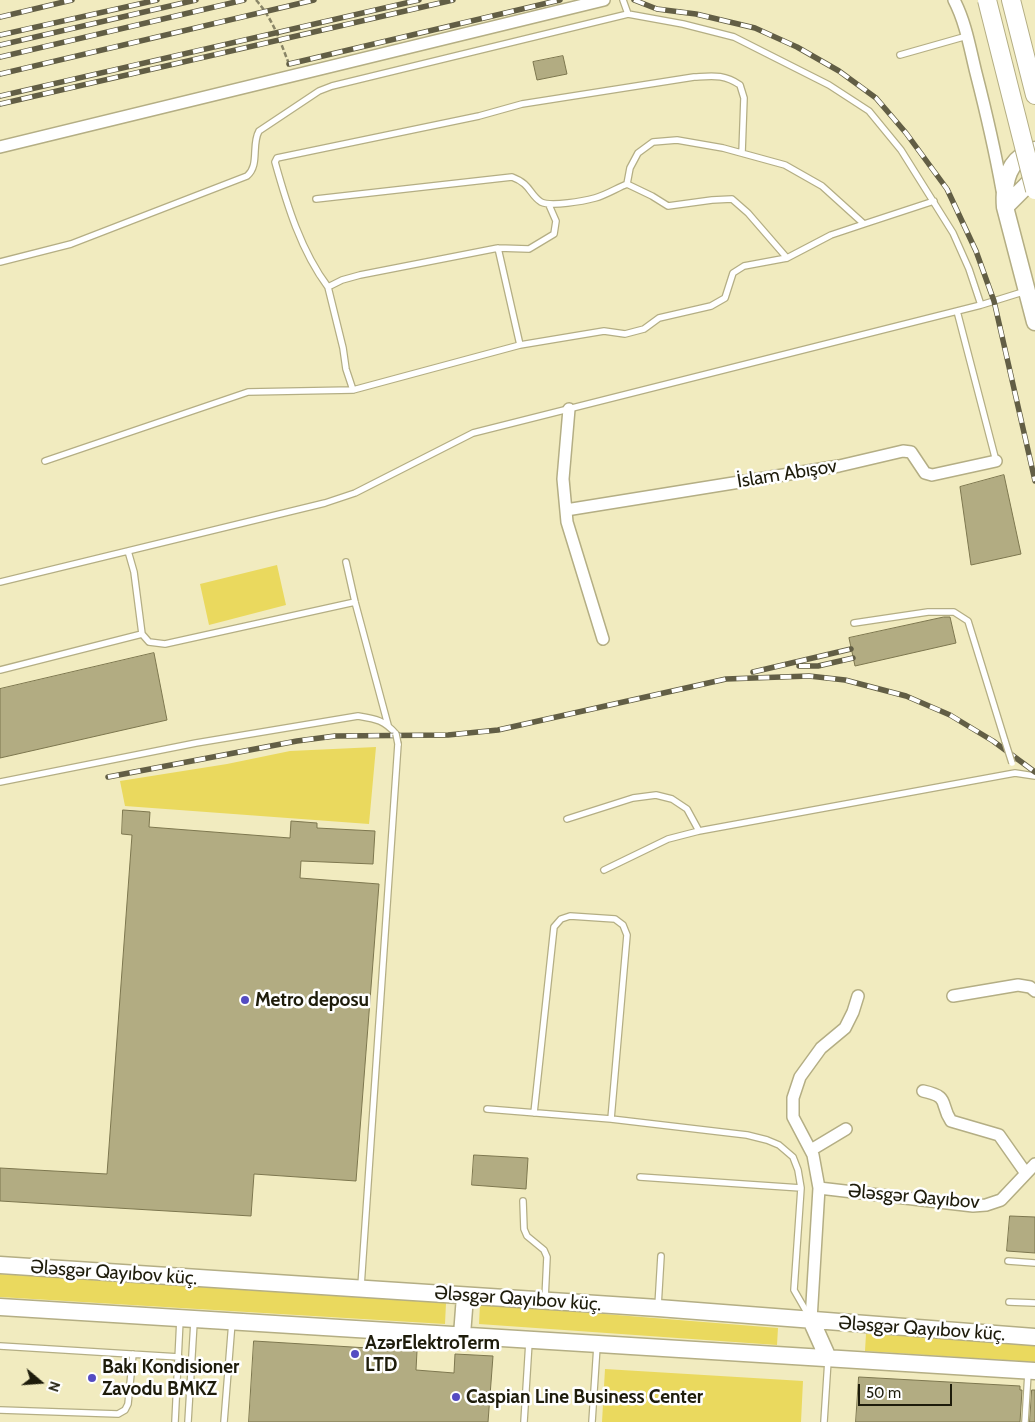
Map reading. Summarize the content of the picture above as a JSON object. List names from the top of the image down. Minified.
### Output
{"streets":{"main road":["Ələsgər Qayıbov küç."],"street":["İslam Abışov","Ələsgər Qayıbov"]},"places":["Metro deposu","AzərElektroTerm LTD","Bakı Kondisioner Zavodu BMKZ","Caspian Line Business Center"],"scale_bar":"50 m","north":"right"}
